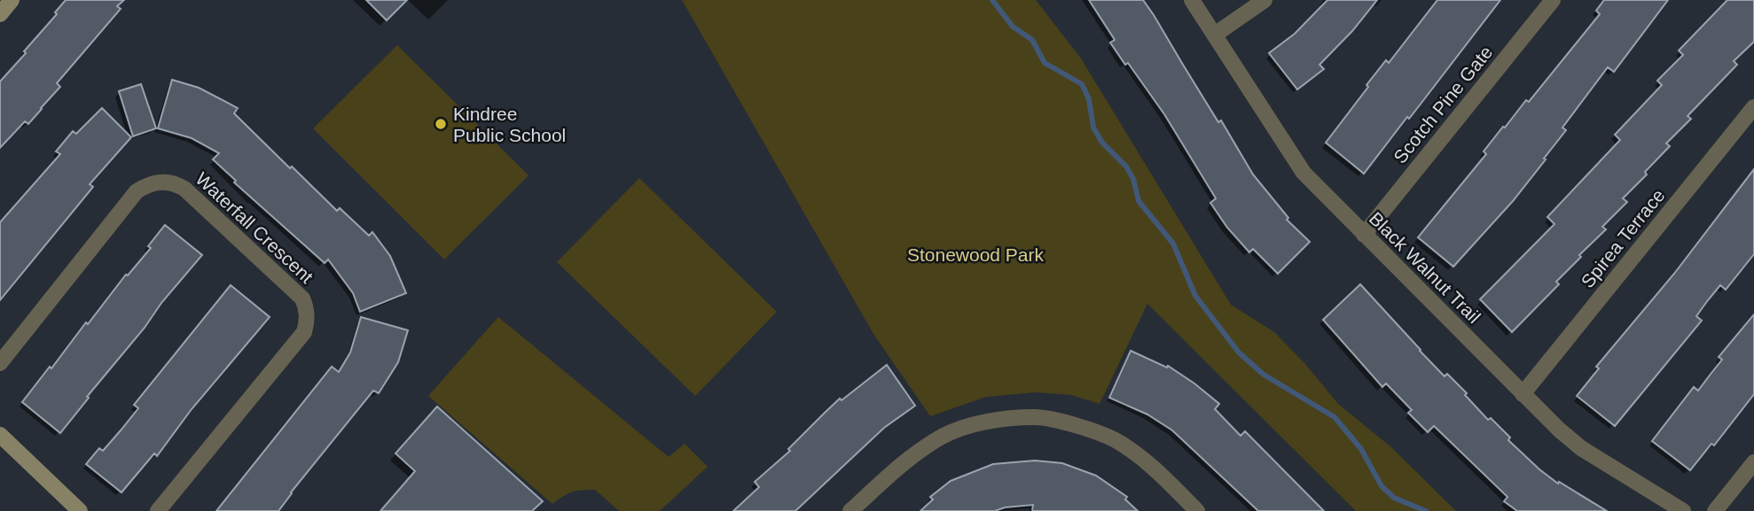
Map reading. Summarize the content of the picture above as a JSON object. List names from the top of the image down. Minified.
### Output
{"streets":{"street":["Scotch Pine Gate","Waterfall Crescent","Spirea Terrace","Black Walnut Trail"]},"crossings":[["Scotch Pine Gate","Black Walnut Trail"],["Spirea Terrace","Black Walnut Trail"]],"parks":["Stonewood Park"],"places":["Kindree Public School"]}
